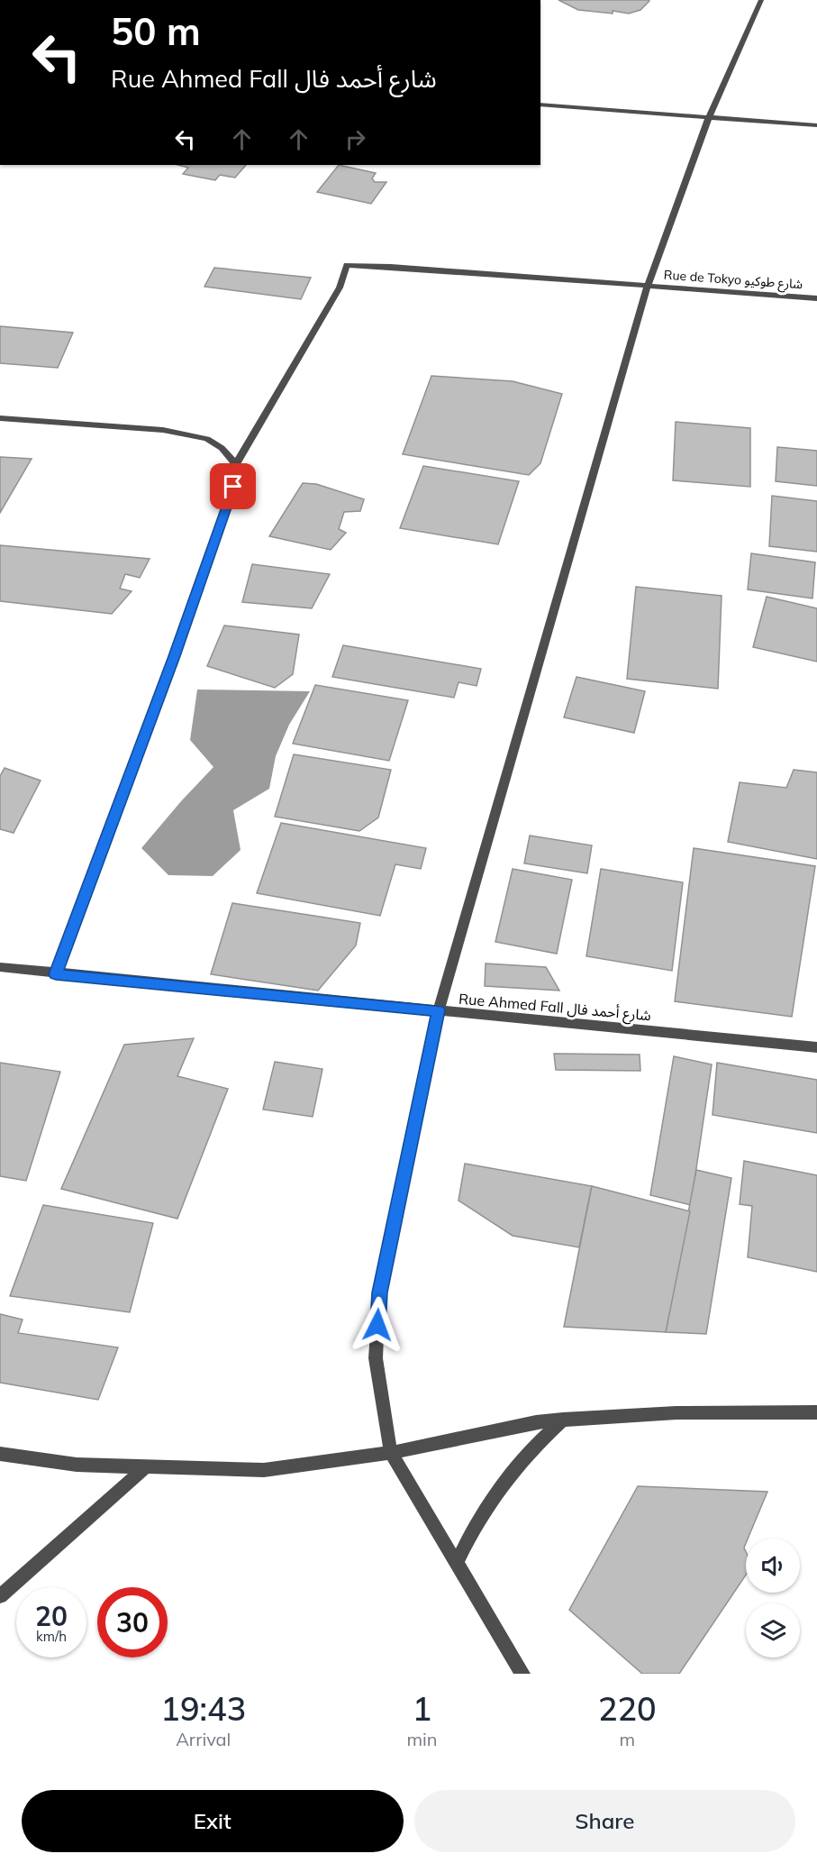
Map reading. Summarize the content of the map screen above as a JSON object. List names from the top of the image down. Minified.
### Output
{"streets":{"street":["Rue de Tokyo شارع طوكيو","Rue Ahmed Fall شارع أحمد فال"]},"page":{"turn":["50 m","Rue Ahmed Fall شارع أحمد فال"],"speed":"20 km/h","limit":"30","eta":["19:43","Arrival","1","min","220","m"],"buttons":["Exit","Share"]}}
